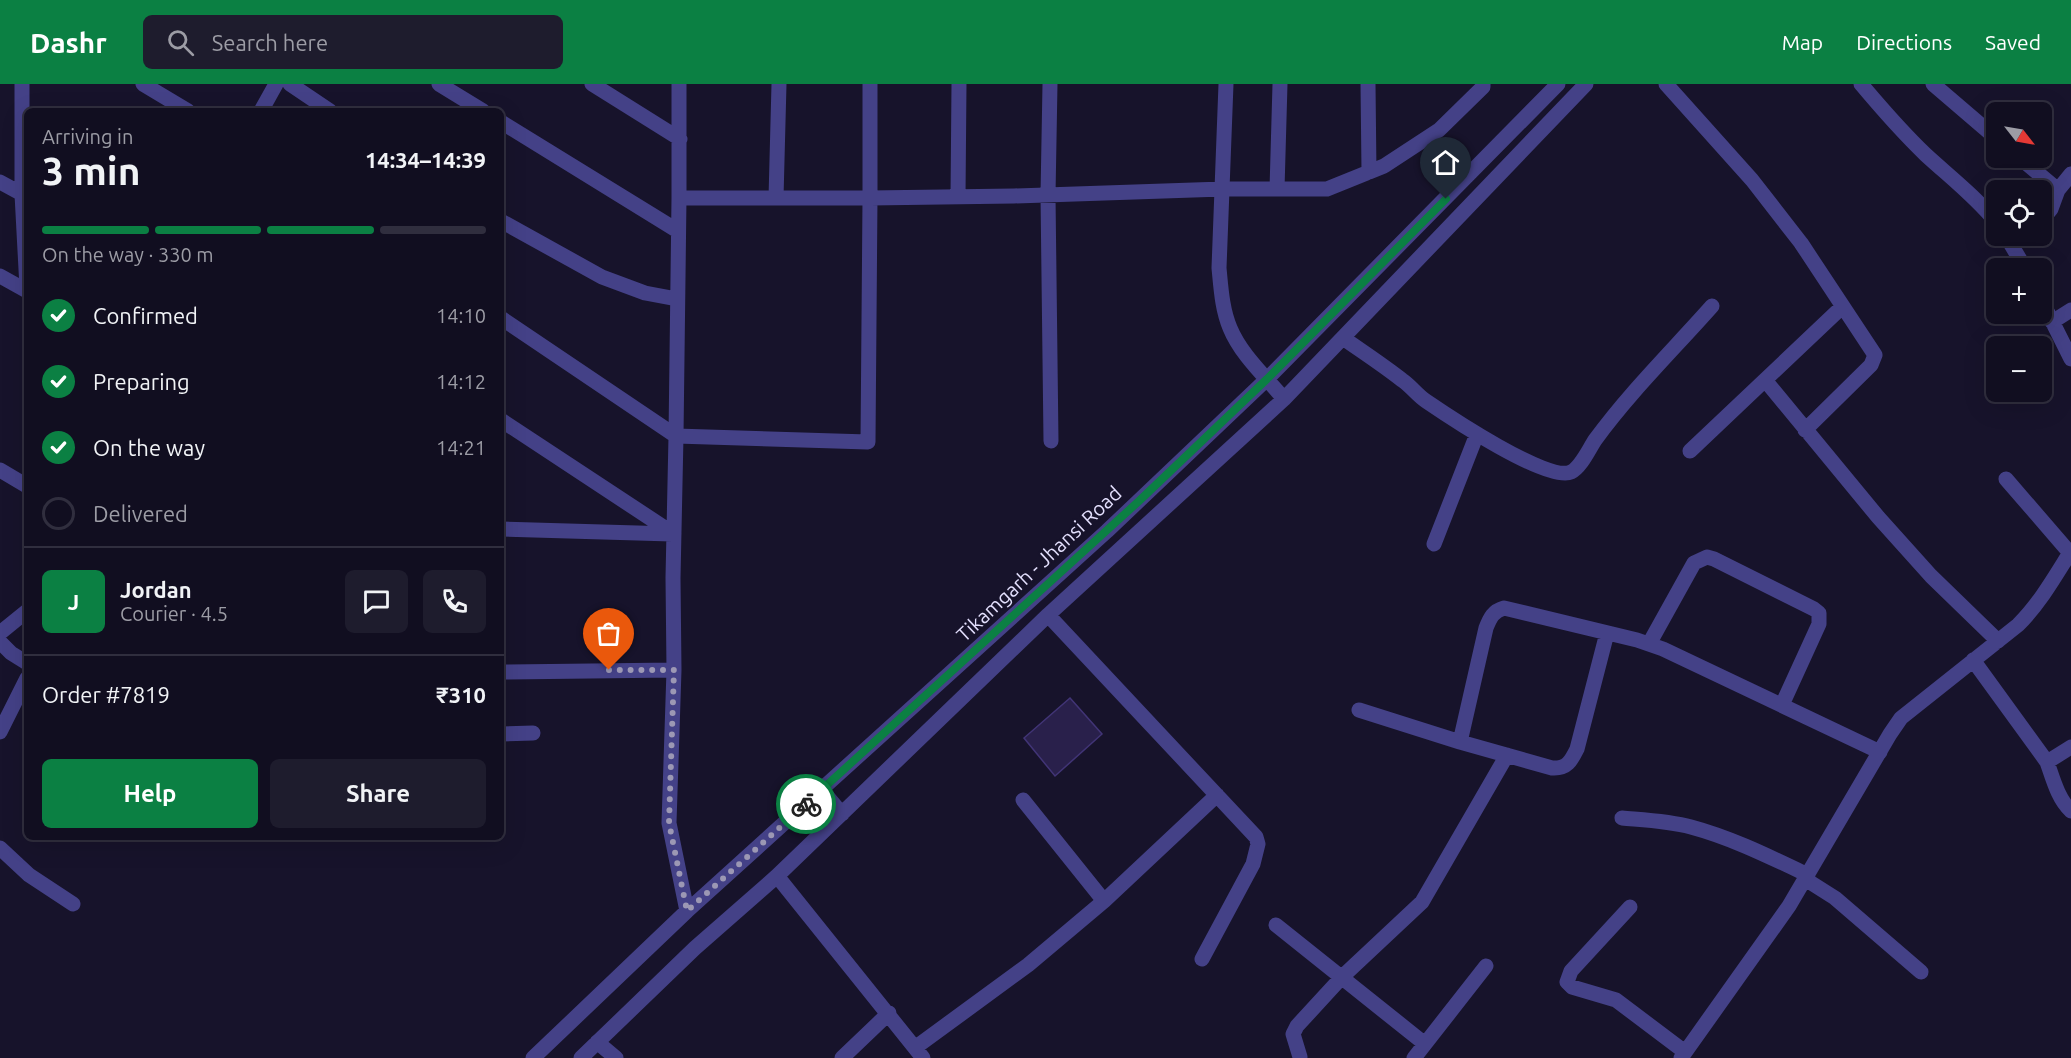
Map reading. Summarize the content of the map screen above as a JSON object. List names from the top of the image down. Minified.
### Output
{"streets":{"street":["Tikamgarh - Jhansi Road"]},"north":"bottom right","page":{"header":"Dashr","search":"Search here","nav":["Map","Directions","Saved"],"map_buttons":["+","−"],"heading":["3 min","Arriving in","14:34–14:39"],"panel":["Jordan","Courier · 4.5","Order #7819","₹310"],"bar":"On the way · 330 m","list":[["Confirmed","14:10"],["Preparing","14:12"],["On the way","14:21"],"Delivered"],"round":"J","buttons":["Help","Share"]}}
